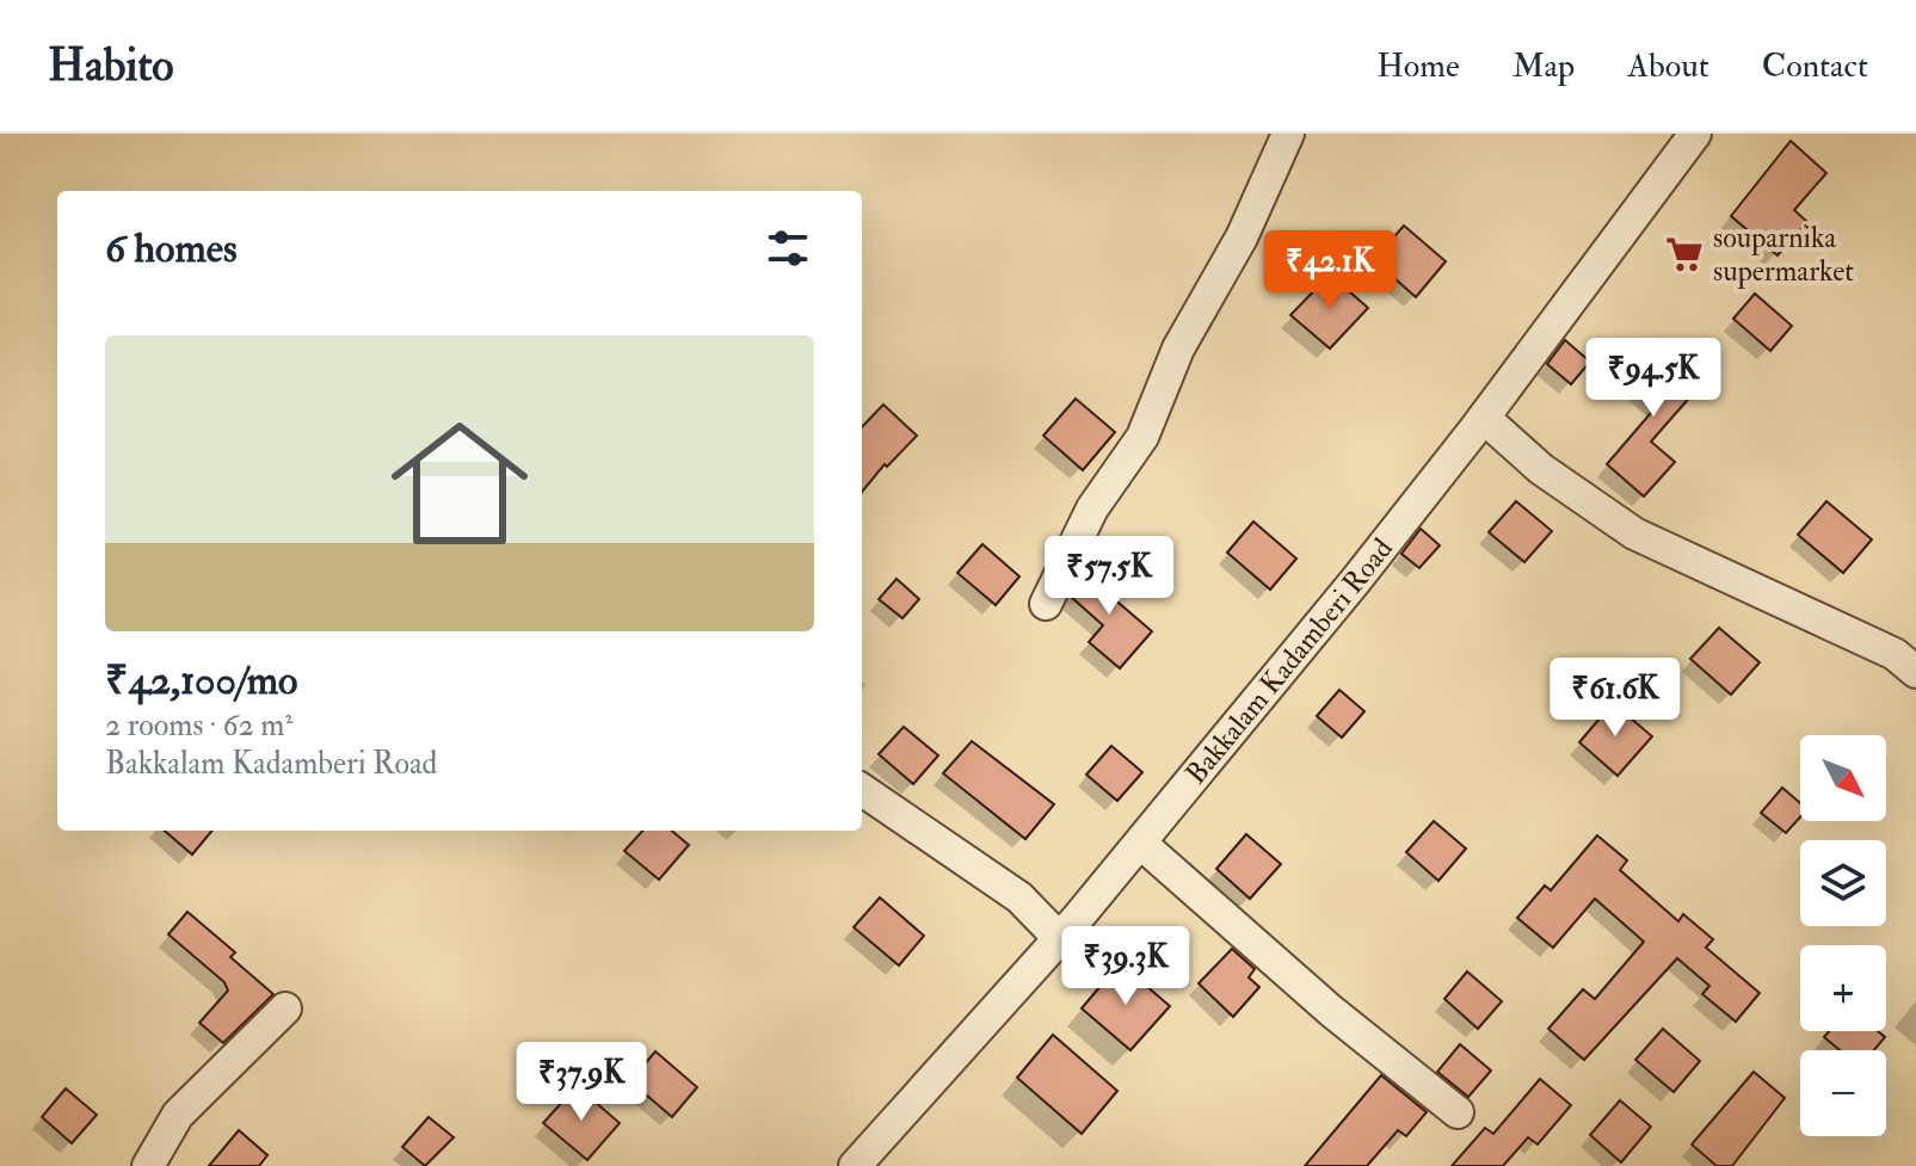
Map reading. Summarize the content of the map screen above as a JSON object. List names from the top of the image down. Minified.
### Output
{"streets":{"street":["Bakkalam Kadamberi Road"]},"places":{"supermarket":["souparnika supermarket"]},"north":"bottom right","page":{"header":"Habito","nav":["Home","Map","About","Contact"],"heading":"6 homes","price":["₹42.1K","₹94.5K","₹57.5K","₹61.6K","₹39.3K","₹37.9K"],"list":[{"name":"₹42,100/mo","note":"2 rooms · 62 m² · Bakkalam Kadamberi Road"}],"map_buttons":["+","−"]}}
